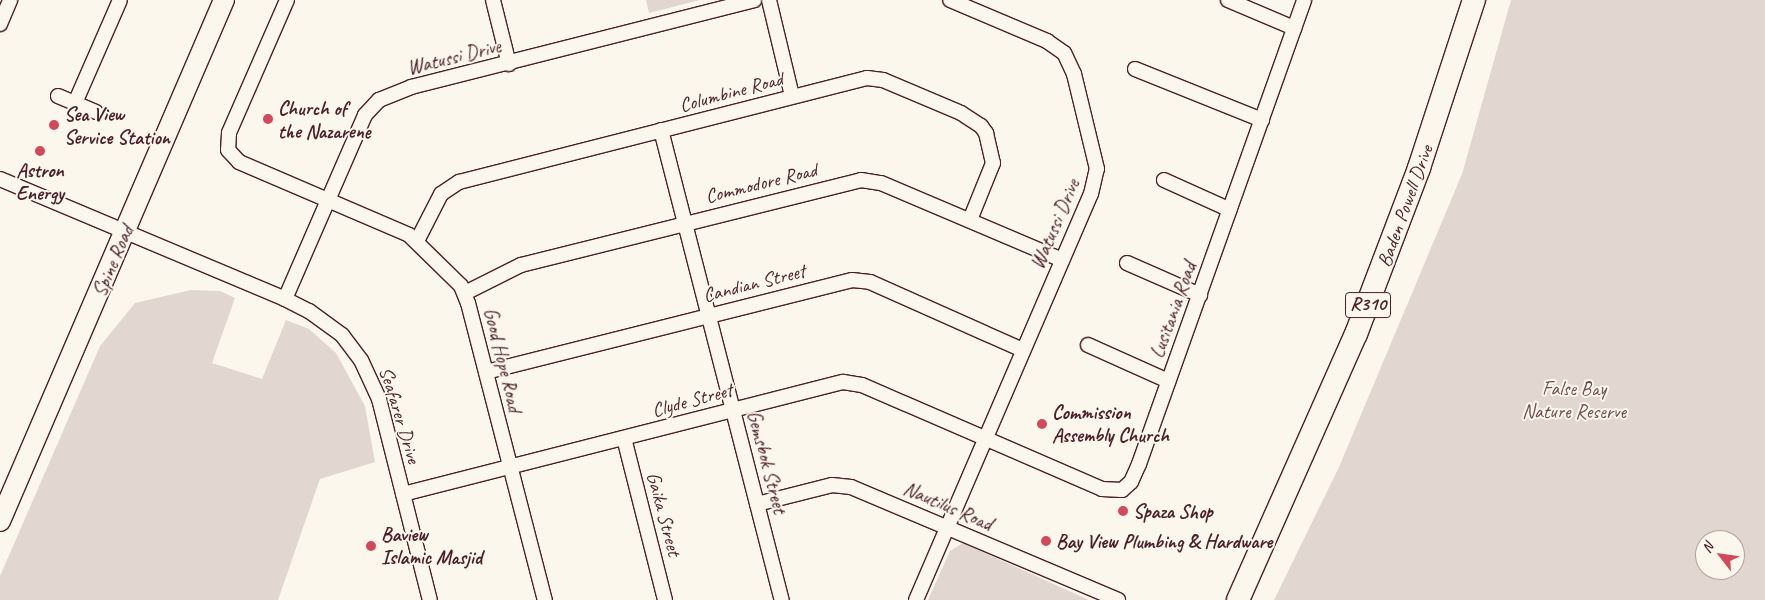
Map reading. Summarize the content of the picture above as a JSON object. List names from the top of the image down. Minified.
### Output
{"streets":{"main road":["Baden Powell Drive","Spine Road","R310"],"street":["Watussi Drive","Columbine Road","Commodore Road","Candian Street","Lusitania Road","Good Hope Road","Clyde Street","Seafarer Drive","Gemsbok Street","Nautilus Road","Gaika Street"]},"crossings":[["Watussi Drive","Commodore Road"],["Watussi Drive","Candian Street"],["Watussi Drive","Lusitania Road"],["Watussi Drive","Good Hope Road"],["Watussi Drive","Clyde Street"],["Watussi Drive","Seafarer Drive"],["Watussi Drive","Nautilus Road"],["Columbine Road","Commodore Road"],["Columbine Road","Good Hope Road"],["Columbine Road","Gemsbok Street"],["Commodore Road","Good Hope Road"],["Commodore Road","Gemsbok Street"],["Spine Road","Seafarer Drive"],["Candian Street","Good Hope Road"],["Candian Street","Gemsbok Street"],["Lusitania Road","Clyde Street"],["Good Hope Road","Clyde Street"],["Clyde Street","Seafarer Drive"],["Clyde Street","Gemsbok Street"],["Clyde Street","Gaika Street"],["Gemsbok Street","Nautilus Road"]],"parks":["False Bay Nature Reserve"],"places":["Church of the Nazarene","Sea View Service Station","Astron Energy","Commission Assembly Church","Spaza Shop","Bay View Plumbing & Hardware","Baview Islamic Masjid"],"north":"top left"}
